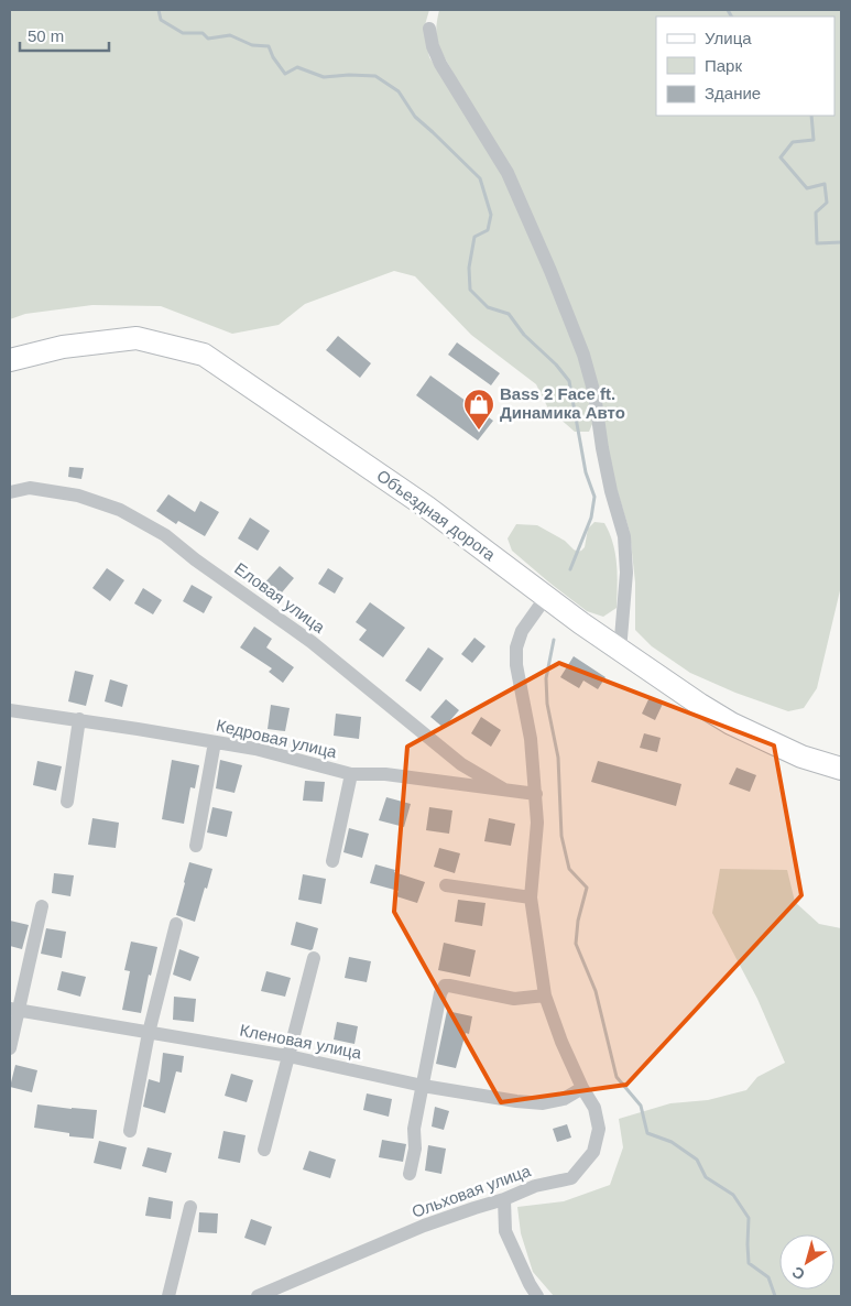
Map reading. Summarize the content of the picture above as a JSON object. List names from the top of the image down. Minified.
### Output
{"streets":{"main road":["Объездная дорога"],"street":["Еловая улица","Кедровая улица","Кленовая улица","Ольховая улица"]},"crossings":[["Объездная дорога","Ольховая улица"],["Еловая улица","Кедровая улица"],["Кедровая улица","Ольховая улица"],["Кленовая улица","Ольховая улица"]],"places":{"shop":["Bass 2 Face ft. Динамика Авто"]},"legend":["Улица","Парк","Здание"],"scale_bar":"50 m","north":"bottom left"}
